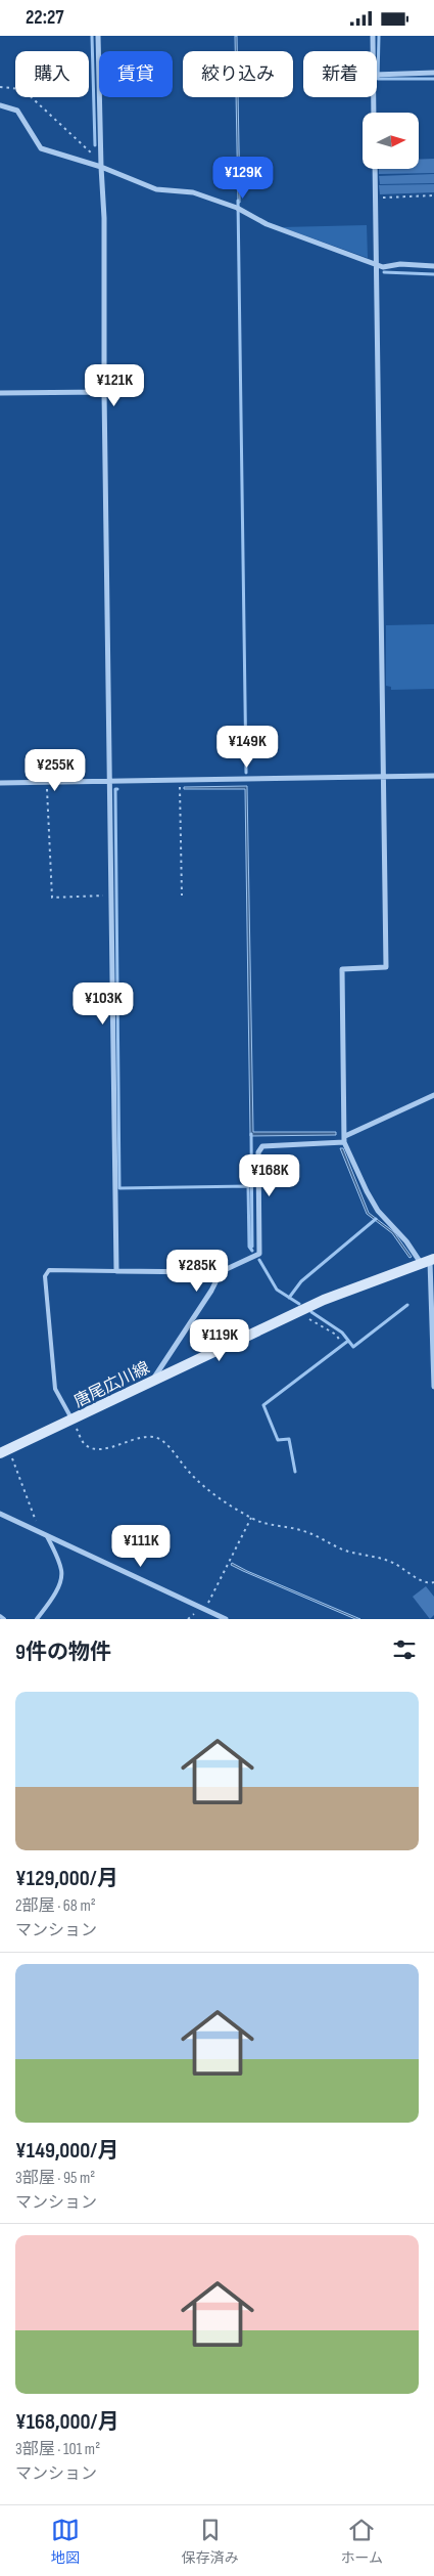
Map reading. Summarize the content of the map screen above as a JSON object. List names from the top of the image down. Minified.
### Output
{"streets":{"main road":["唐尾広川線"]},"north":"right","page":{"status":"22:27","chip":["購入","賃貸","絞り込み","新着"],"price":["¥129K","¥121K","¥149K","¥255K","¥103K","¥168K","¥285K","¥119K","¥111K"],"heading":"9件の物件","list":[{"name":"¥129,000/月","note":"2部屋 · 68 m² · マンション"},{"name":"¥149,000/月","note":"3部屋 · 95 m² · マンション"},{"name":"¥168,000/月","note":"3部屋 · 101 m² · マンション"}],"tabs":["地図","保存済み","ホーム"]}}
